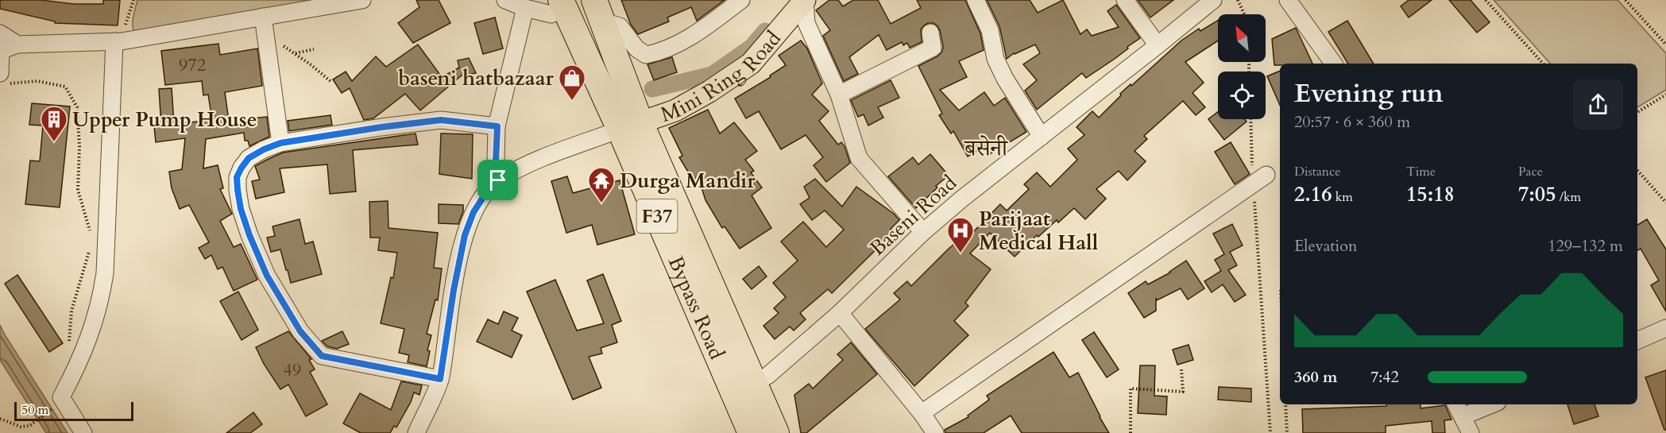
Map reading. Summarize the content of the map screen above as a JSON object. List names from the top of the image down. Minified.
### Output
{"streets":{"highway":["F37","Bypass Road"],"main road":["Mini Ring Road"],"street":["Baseni Road"]},"crossings":[["Mini Ring Road","Bypass Road"],["Baseni Road","Bypass Road"]],"districts":["बसेनी"],"places":{"shop":["baseni hatbazaar"],"building":["Upper Pump House"],"temple":["Durga Mandir"],"hospital":["Parijaat Medical Hall"]},"house_numbers":["972","49"],"scale_bar":"50 m","north":"top left","page":{"heading":["Evening run","20:57 · 6 × 360 m"],"stats":[["Distance","2.16 km"],["Time","15:18"],["Pace","7:05 /km"]],"chart":["Elevation","129–132 m"],"list":[{"name":"360 m","note":"7:42"}],"scale":"50 m"}}
